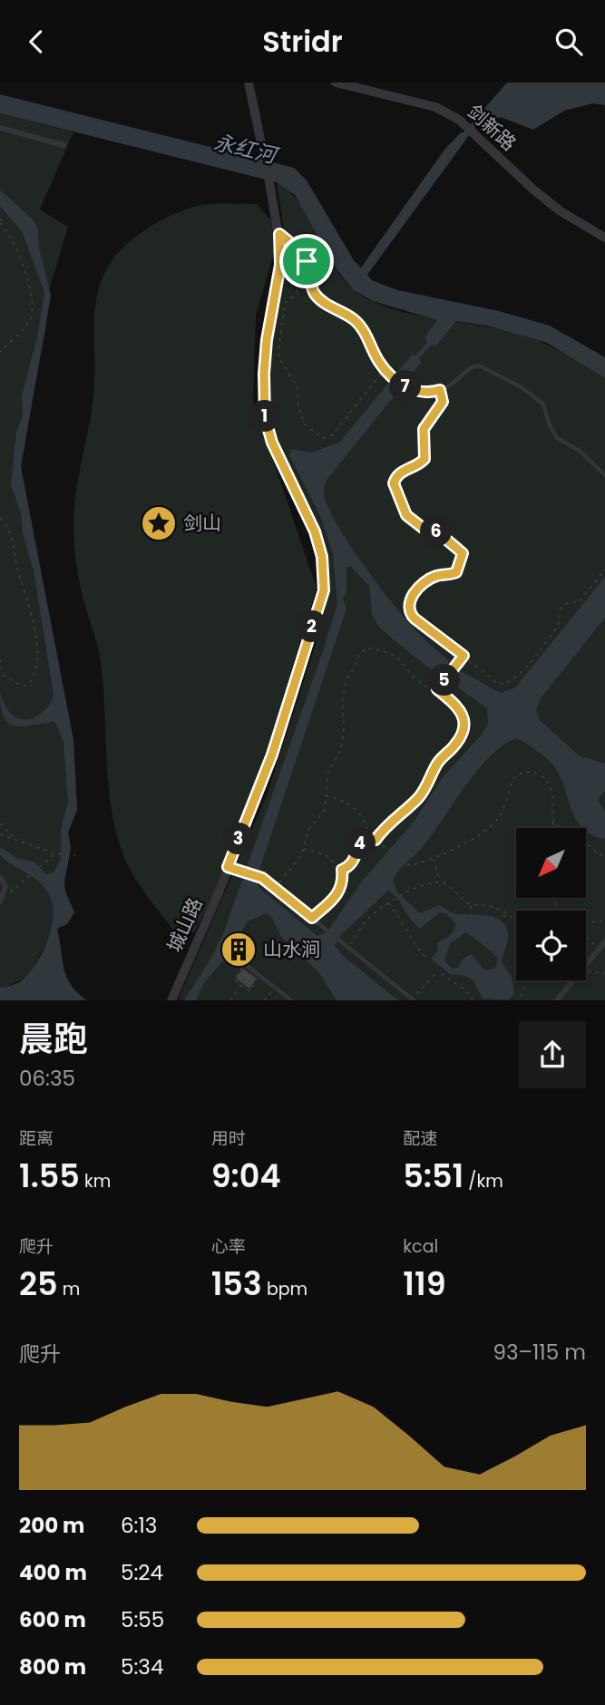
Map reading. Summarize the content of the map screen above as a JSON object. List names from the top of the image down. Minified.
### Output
{"streets":{"street":["剑新路","城山路"]},"water":["永红河"],"places":{"place":["剑山"],"building":["山水涧"]},"north":"bottom left","page":{"header":"Stridr","pins":["7","1","6","2","5","3","4"],"heading":["晨跑","06:35"],"stats":[["距离","1.55 km"],["用时","9:04"],["配速","5:51 /km"],["爬升","25 m"],["心率","153 bpm"],["kcal","119"]],"chart":["爬升","93–115 m"],"list":[{"name":"200 m","note":"6:13"},{"name":"400 m","note":"5:24"},{"name":"600 m","note":"5:55"},{"name":"800 m","note":"5:34"}]}}
